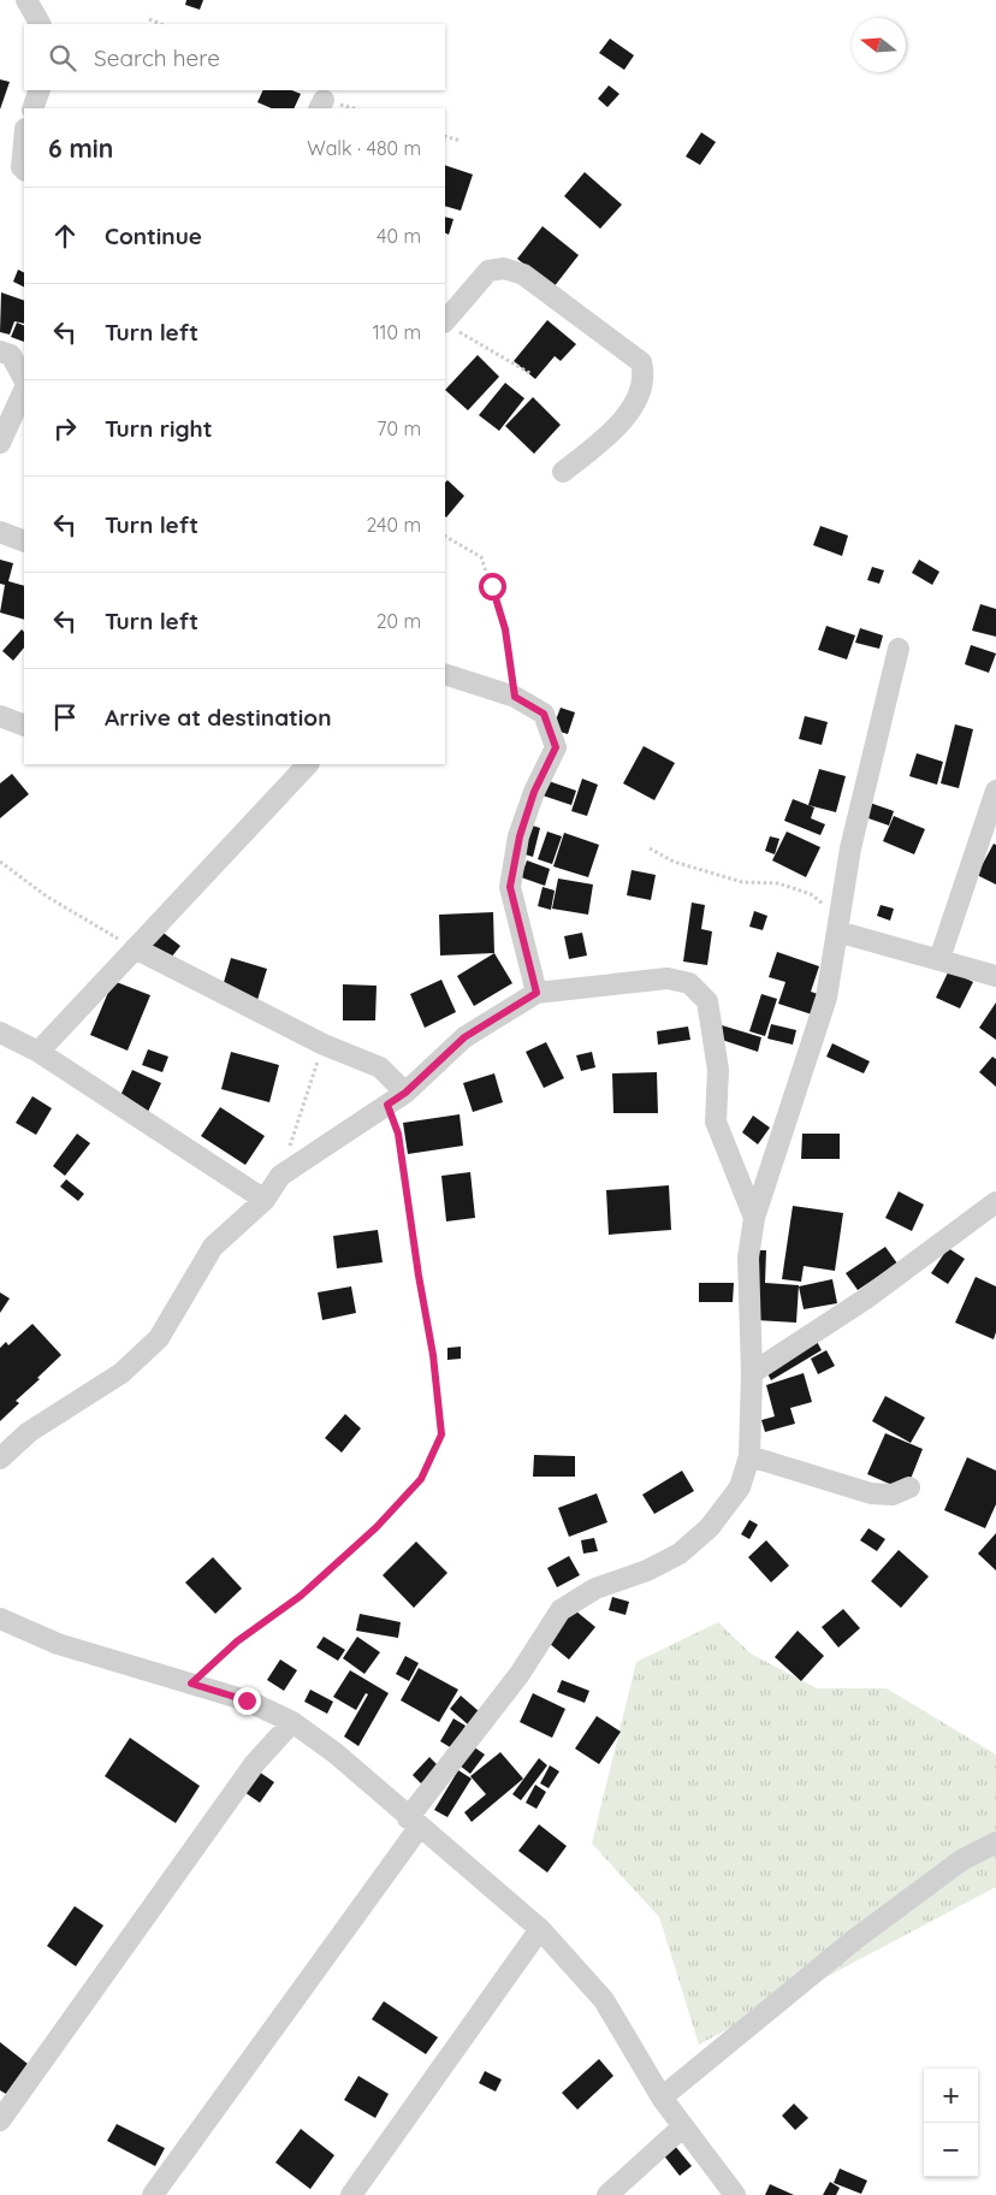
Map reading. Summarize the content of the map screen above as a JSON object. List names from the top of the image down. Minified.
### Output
{"north":"left","page":{"search":"Search here","heading":["6 min","Walk · 480 m"],"list":[["Continue","40 m"],["Turn left","110 m"],["Turn right","70 m"],["Turn left","240 m"],["Turn left","20 m"],"Arrive at destination"],"map_buttons":["+","−"]}}
